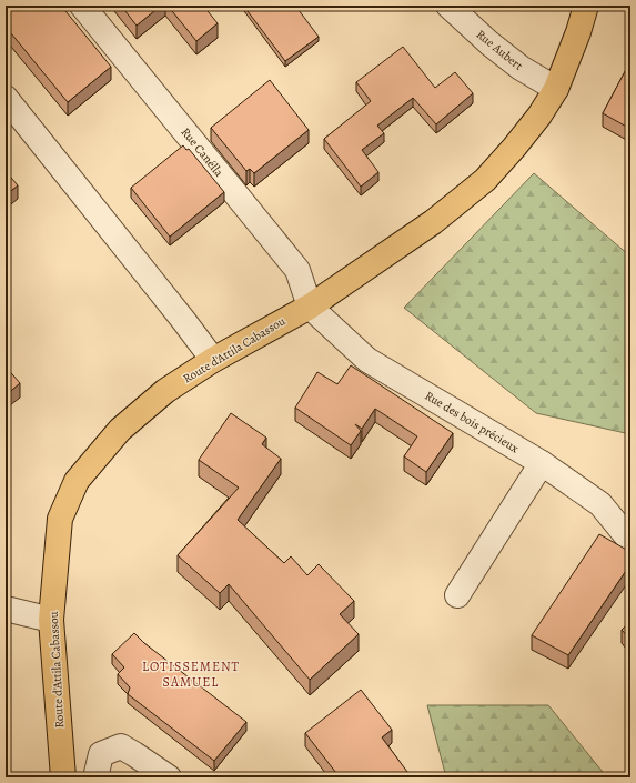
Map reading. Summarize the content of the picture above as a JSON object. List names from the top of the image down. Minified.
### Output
{"streets":{"main road":["Route d'Attila Cabassou"],"street":["Rue Aubert","Rue Canélla","Rue des bois précieux"]},"crossings":[["Rue Aubert","Route d'Attila Cabassou"],["Rue Canélla","Route d'Attila Cabassou"],["Rue Canélla","Rue des bois précieux"],["Route d'Attila Cabassou","Rue des bois précieux"]],"districts":["LOTISSEMENT SAMUEL"]}
